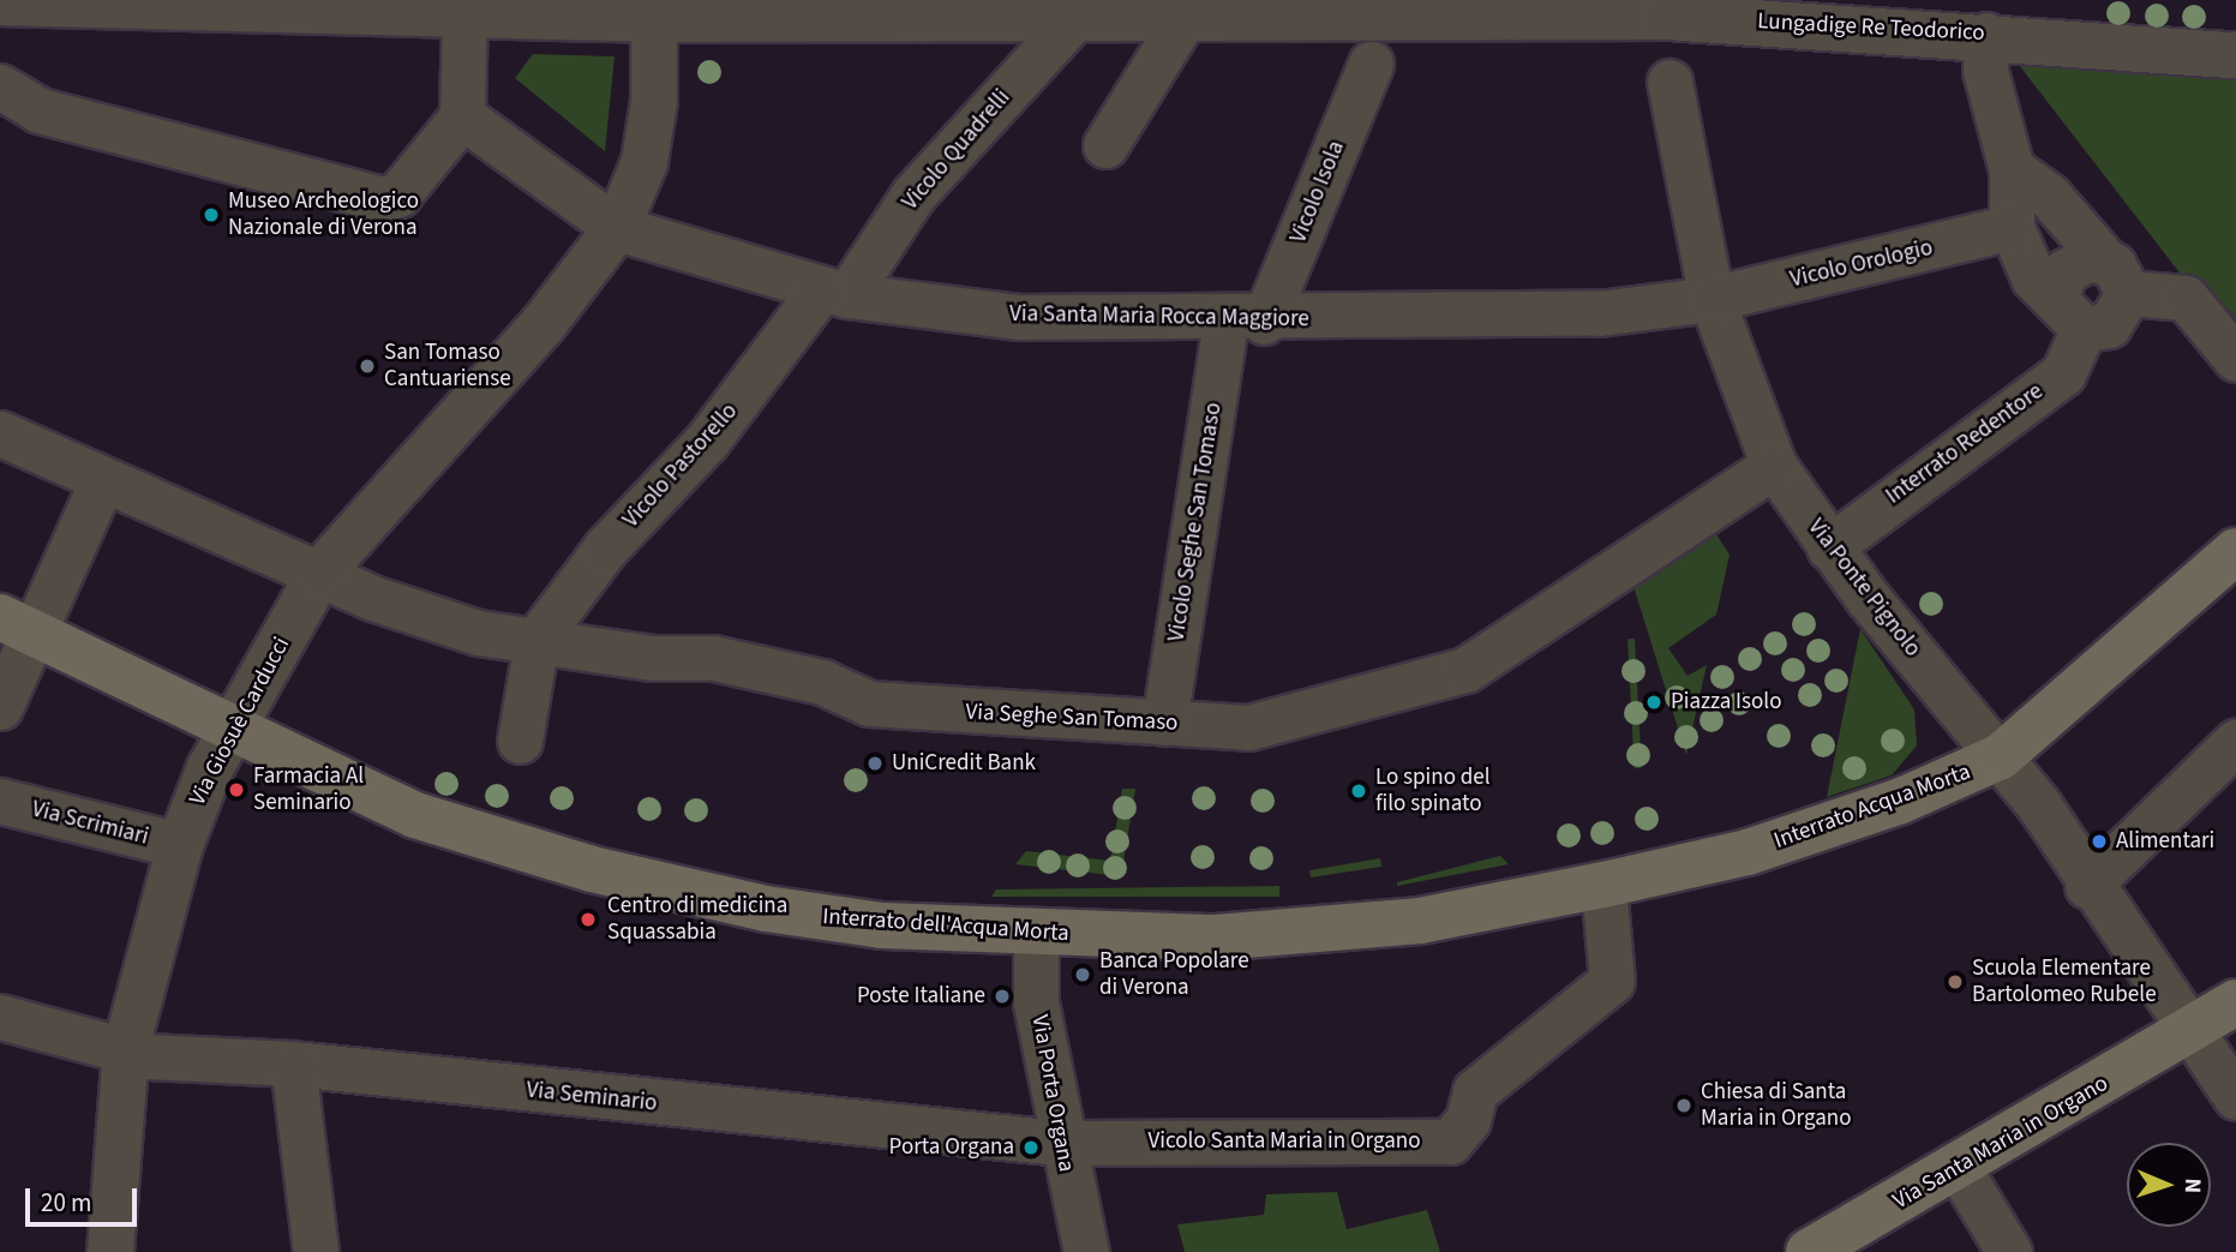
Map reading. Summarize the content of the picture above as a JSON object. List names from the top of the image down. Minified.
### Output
{"streets":{"main road":["Interrato Acqua Morta","Interrato dell'Acqua Morta","Via Santa Maria in Organo"],"street":["Lungadige Re Teodorico","Vicolo Quadrelli","Vicolo Isola","Vicolo Orologio","Via Santa Maria Rocca Maggiore","Interrato Redentore","Vicolo Pastorello","Vicolo Seghe San Tomaso","Via Ponte Pignolo","Via Seghe San Tomaso","Via Giosuè Carducci","Via Scrimiari","Via Porta Organa","Via Seminario","Vicolo Santa Maria in Organo"]},"crossings":[["Lungadige Re Teodorico","Vicolo Quadrelli"],["Vicolo Quadrelli","Via Santa Maria Rocca Maggiore"],["Vicolo Quadrelli","Vicolo Pastorello"],["Vicolo Isola","Via Santa Maria Rocca Maggiore"],["Vicolo Isola","Vicolo Seghe San Tomaso"],["Vicolo Orologio","Via Santa Maria Rocca Maggiore"],["Vicolo Orologio","Via Ponte Pignolo"],["Via Santa Maria Rocca Maggiore","Vicolo Pastorello"],["Via Santa Maria Rocca Maggiore","Vicolo Seghe San Tomaso"],["Via Santa Maria Rocca Maggiore","Via Ponte Pignolo"],["Via Santa Maria Rocca Maggiore","Via Giosuè Carducci"],["Interrato Redentore","Via Ponte Pignolo"],["Vicolo Pastorello","Via Seghe San Tomaso"],["Vicolo Seghe San Tomaso","Via Seghe San Tomaso"],["Via Ponte Pignolo","Via Seghe San Tomaso"],["Via Ponte Pignolo","Interrato Acqua Morta"],["Via Ponte Pignolo","Via Santa Maria in Organo"],["Via Seghe San Tomaso","Via Giosuè Carducci"],["Via Giosuè Carducci","Via Scrimiari"],["Via Giosuè Carducci","Interrato dell'Acqua Morta"],["Via Giosuè Carducci","Via Seminario"],["Interrato Acqua Morta","Interrato dell'Acqua Morta"],["Interrato Acqua Morta","Vicolo Santa Maria in Organo"],["Interrato dell'Acqua Morta","Via Porta Organa"],["Via Porta Organa","Via Seminario"],["Via Porta Organa","Vicolo Santa Maria in Organo"],["Via Seminario","Vicolo Santa Maria in Organo"]],"places":["Museo Archeologico Nazionale di Verona","San Tomaso Cantuariense","Piazza Isolo","UniCredit Bank","Farmacia Al Seminario","Lo spino del filo spinato","Alimentari","Centro di medicina Squassabia","Banca Popolare di Verona","Scuola Elementare Bartolomeo Rubele","Poste Italiane","Chiesa di Santa Maria in Organo","Porta Organa"],"scale_bar":"20 m","north":"right"}
